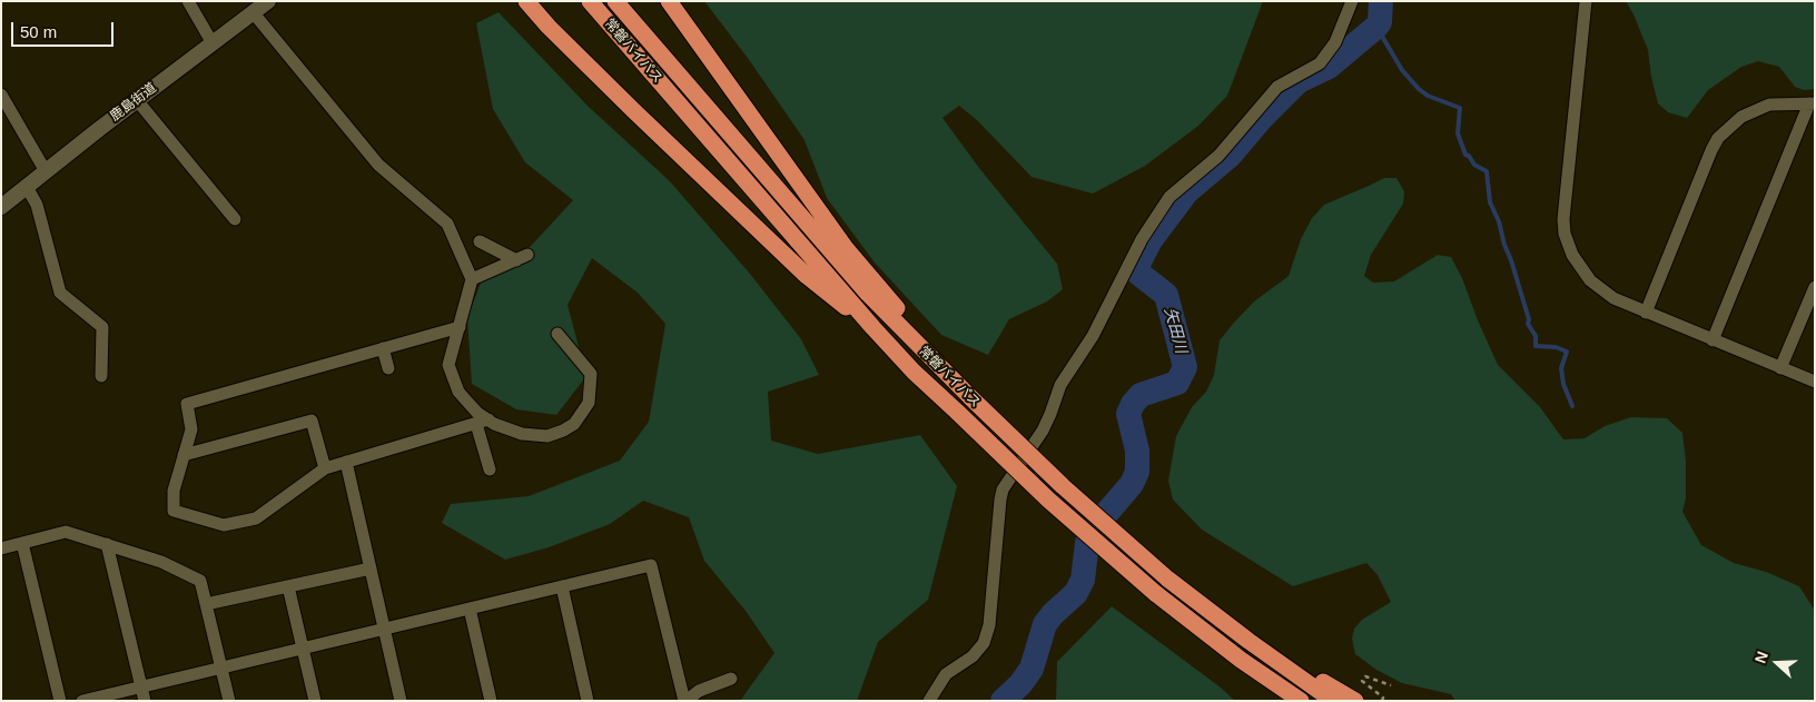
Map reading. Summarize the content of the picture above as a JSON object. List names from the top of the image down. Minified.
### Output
{"streets":{"highway":["常磐バイパス"],"street":["鹿島街道"]},"water":["矢田川"],"scale_bar":"50 m","north":"left"}
